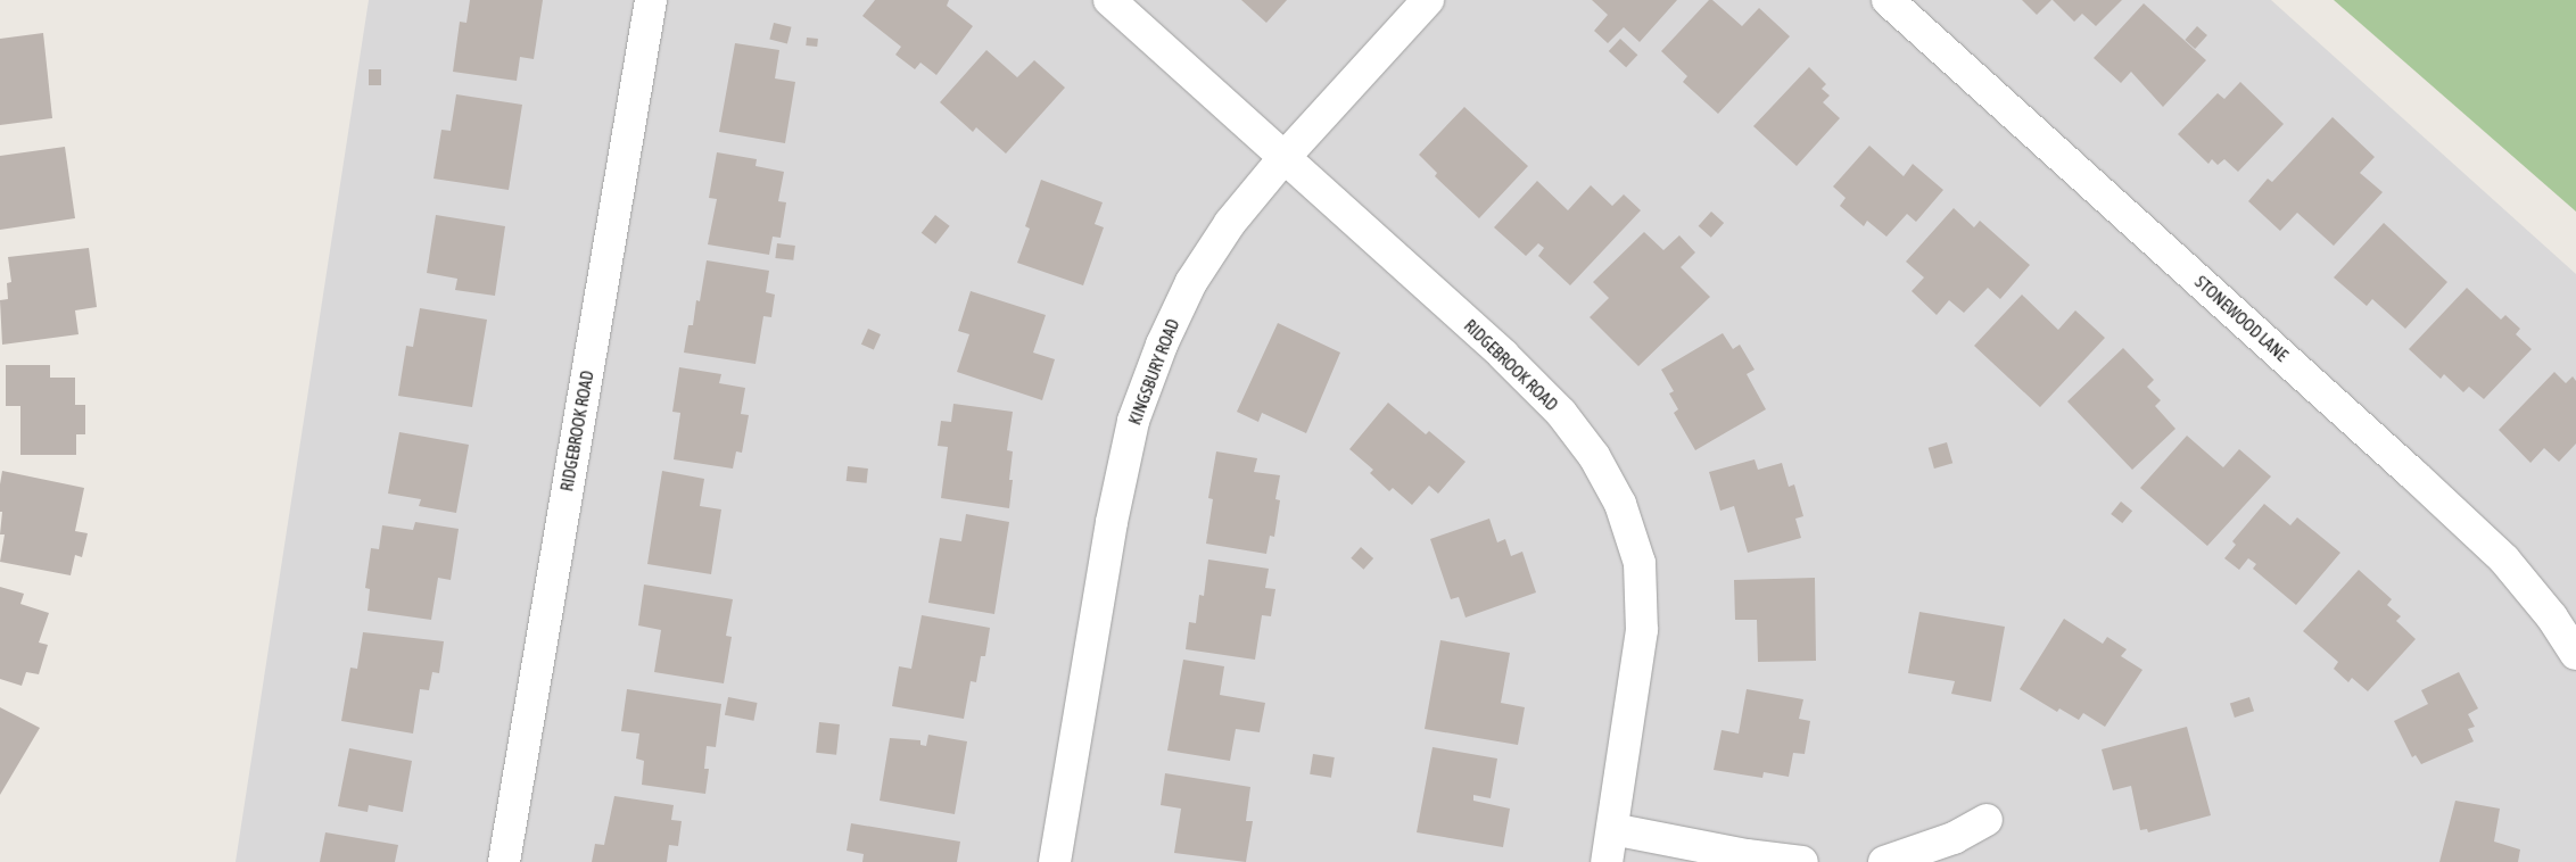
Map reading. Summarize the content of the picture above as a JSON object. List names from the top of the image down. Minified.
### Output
{"streets":{"street":["STONEWOOD LANE","RIDGEBROOK ROAD","KINGSBURY ROAD"]},"crossings":[["RIDGEBROOK ROAD","KINGSBURY ROAD"]]}
